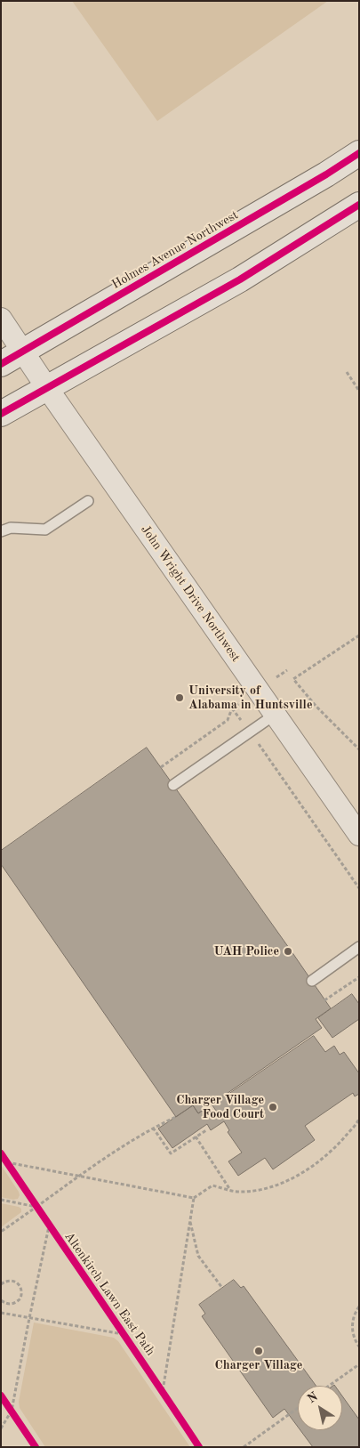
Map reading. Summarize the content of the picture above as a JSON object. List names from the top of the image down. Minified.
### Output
{"streets":{"main road":["Holmes Avenue Northwest"],"street":["John Wright Drive Northwest"],"cycle path":["Altenkirch Lawn East Path"]},"crossings":[["Holmes Avenue Northwest","John Wright Drive Northwest"]],"places":["University of Alabama in Huntsville","UAH Police","Charger Village Food Court","Charger Village"],"north":"top left"}
